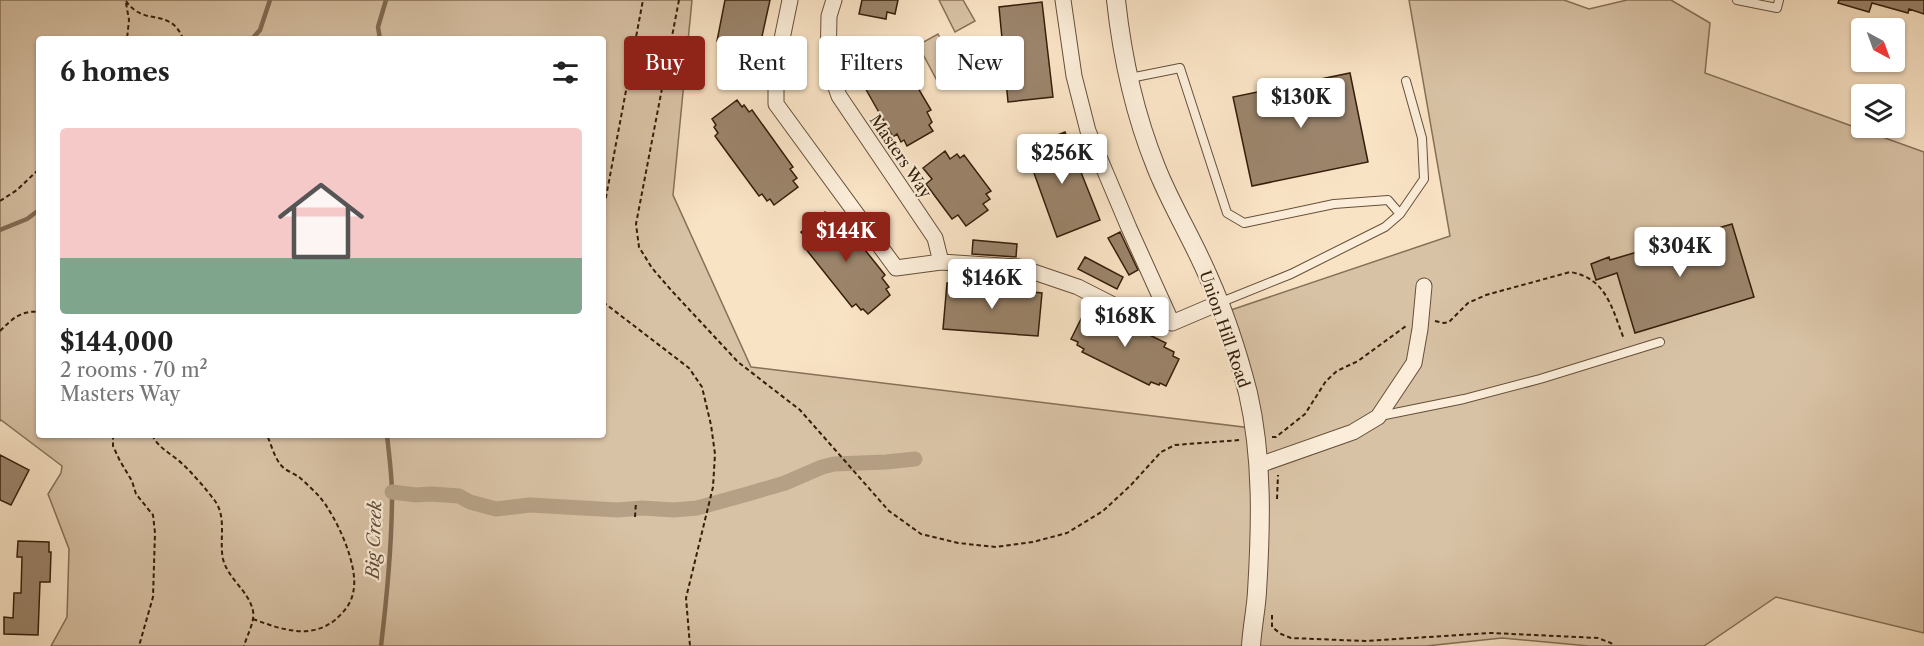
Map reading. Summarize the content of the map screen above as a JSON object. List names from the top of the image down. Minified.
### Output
{"streets":{"street":["Masters Way","Union Hill Road"]},"water":["Big Creek"],"north":"bottom right","page":{"chip":["Buy","Rent","Filters","New"],"heading":"6 homes","price":["$130K","$256K","$144K","$304K","$146K","$168K"],"list":[{"name":"$144,000","note":"2 rooms · 70 m² · Masters Way"}]}}
